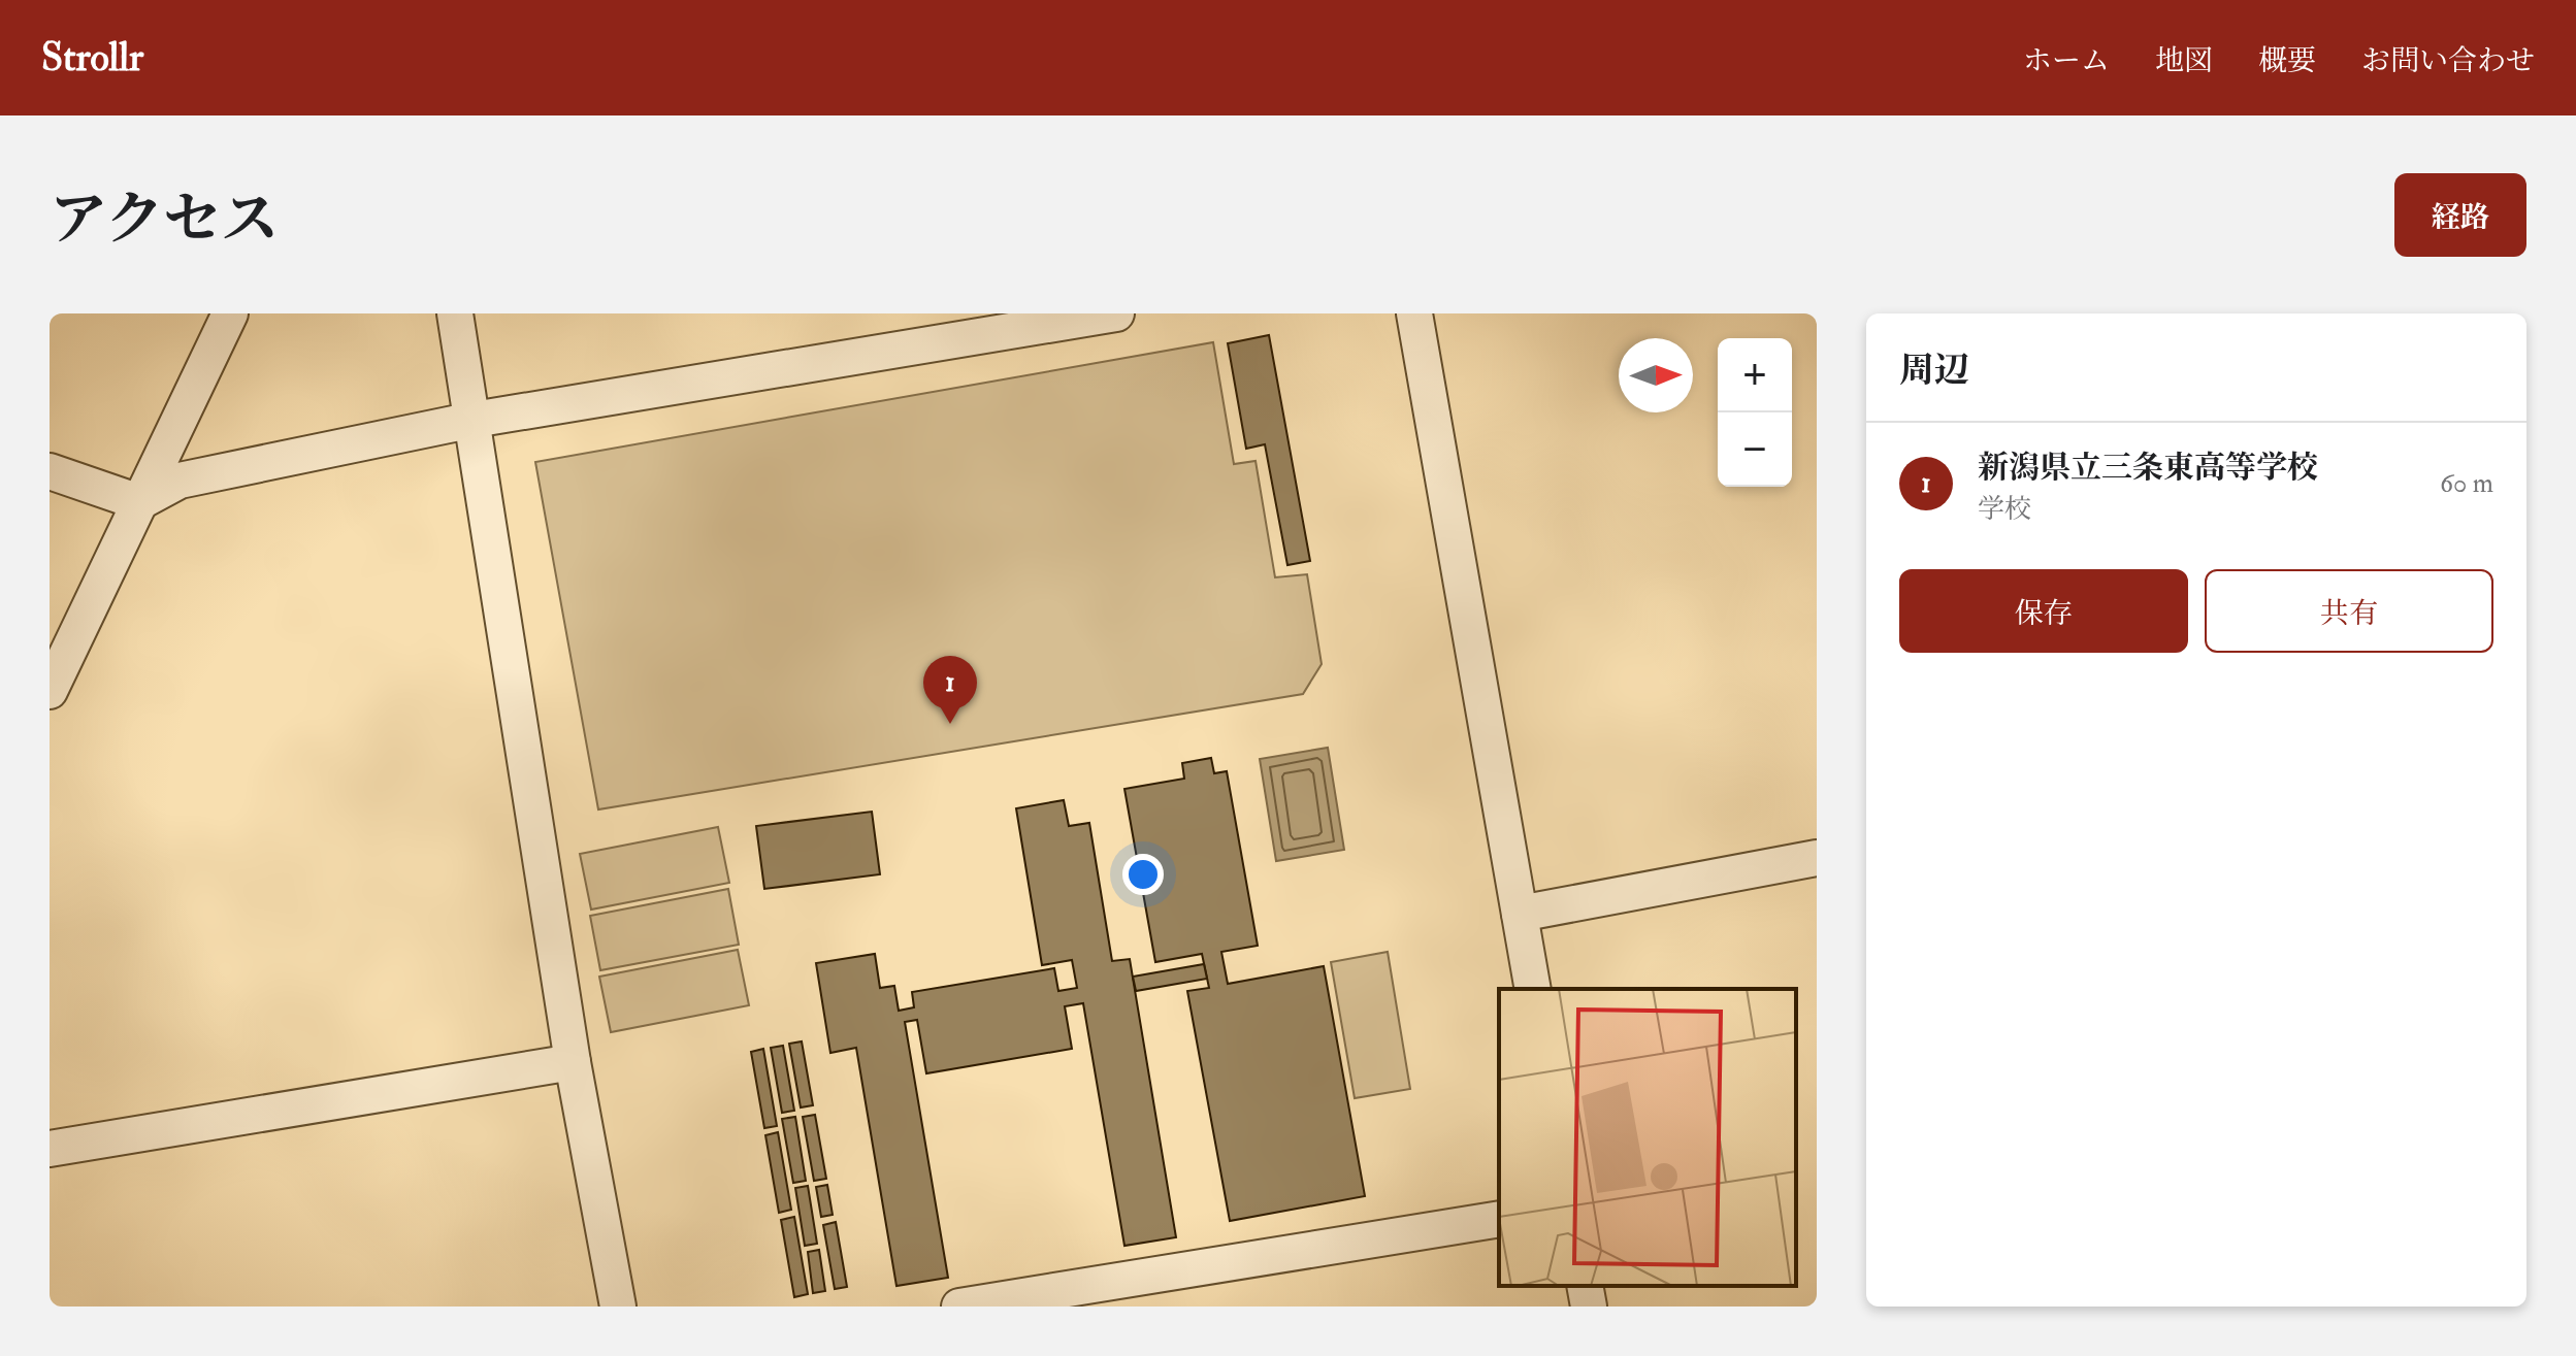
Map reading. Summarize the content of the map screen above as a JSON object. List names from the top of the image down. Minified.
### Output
{"north":"right","page":{"header":"Strollr","nav":["ホーム","地図","概要","お問い合わせ"],"title":"アクセス","buttons":["経路",["保存","共有"]],"heading":"周辺","map_buttons":["+","−"],"list":[{"mark":"1","name":"新潟県立三条東高等学校","note":"学校","value":"60 m"}],"pins":"1"}}
